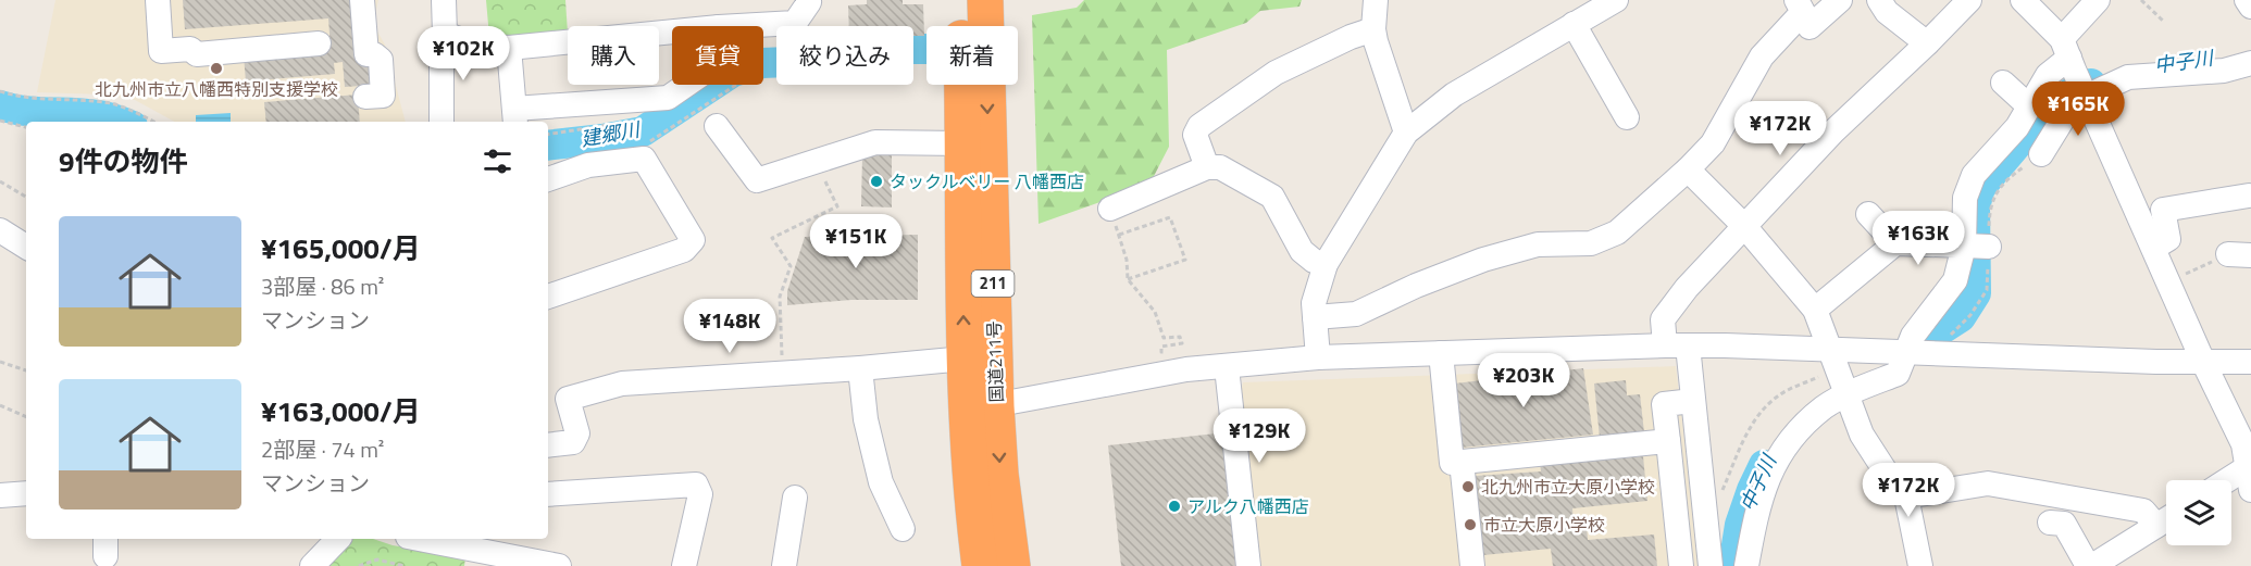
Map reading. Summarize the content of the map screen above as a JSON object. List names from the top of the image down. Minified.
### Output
{"streets":{"highway":["211","国道211号"]},"water":["中子川","建郷川"],"places":["北九州市立八幡西特別支援学校","タックルベリー 八幡西店","北九州市立大原小学校","アルク八幡西店","市立大原小学校"],"page":{"price":["¥102K","¥165K","¥172K","¥163K","¥151K","¥148K","¥203K","¥129K","¥172K"],"chip":["購入","賃貸","絞り込み","新着"],"heading":"9件の物件","list":[{"name":"¥165,000/月","note":"3部屋 · 86 m² · マンション"},{"name":"¥163,000/月","note":"2部屋 · 74 m² · マンション"}]}}
